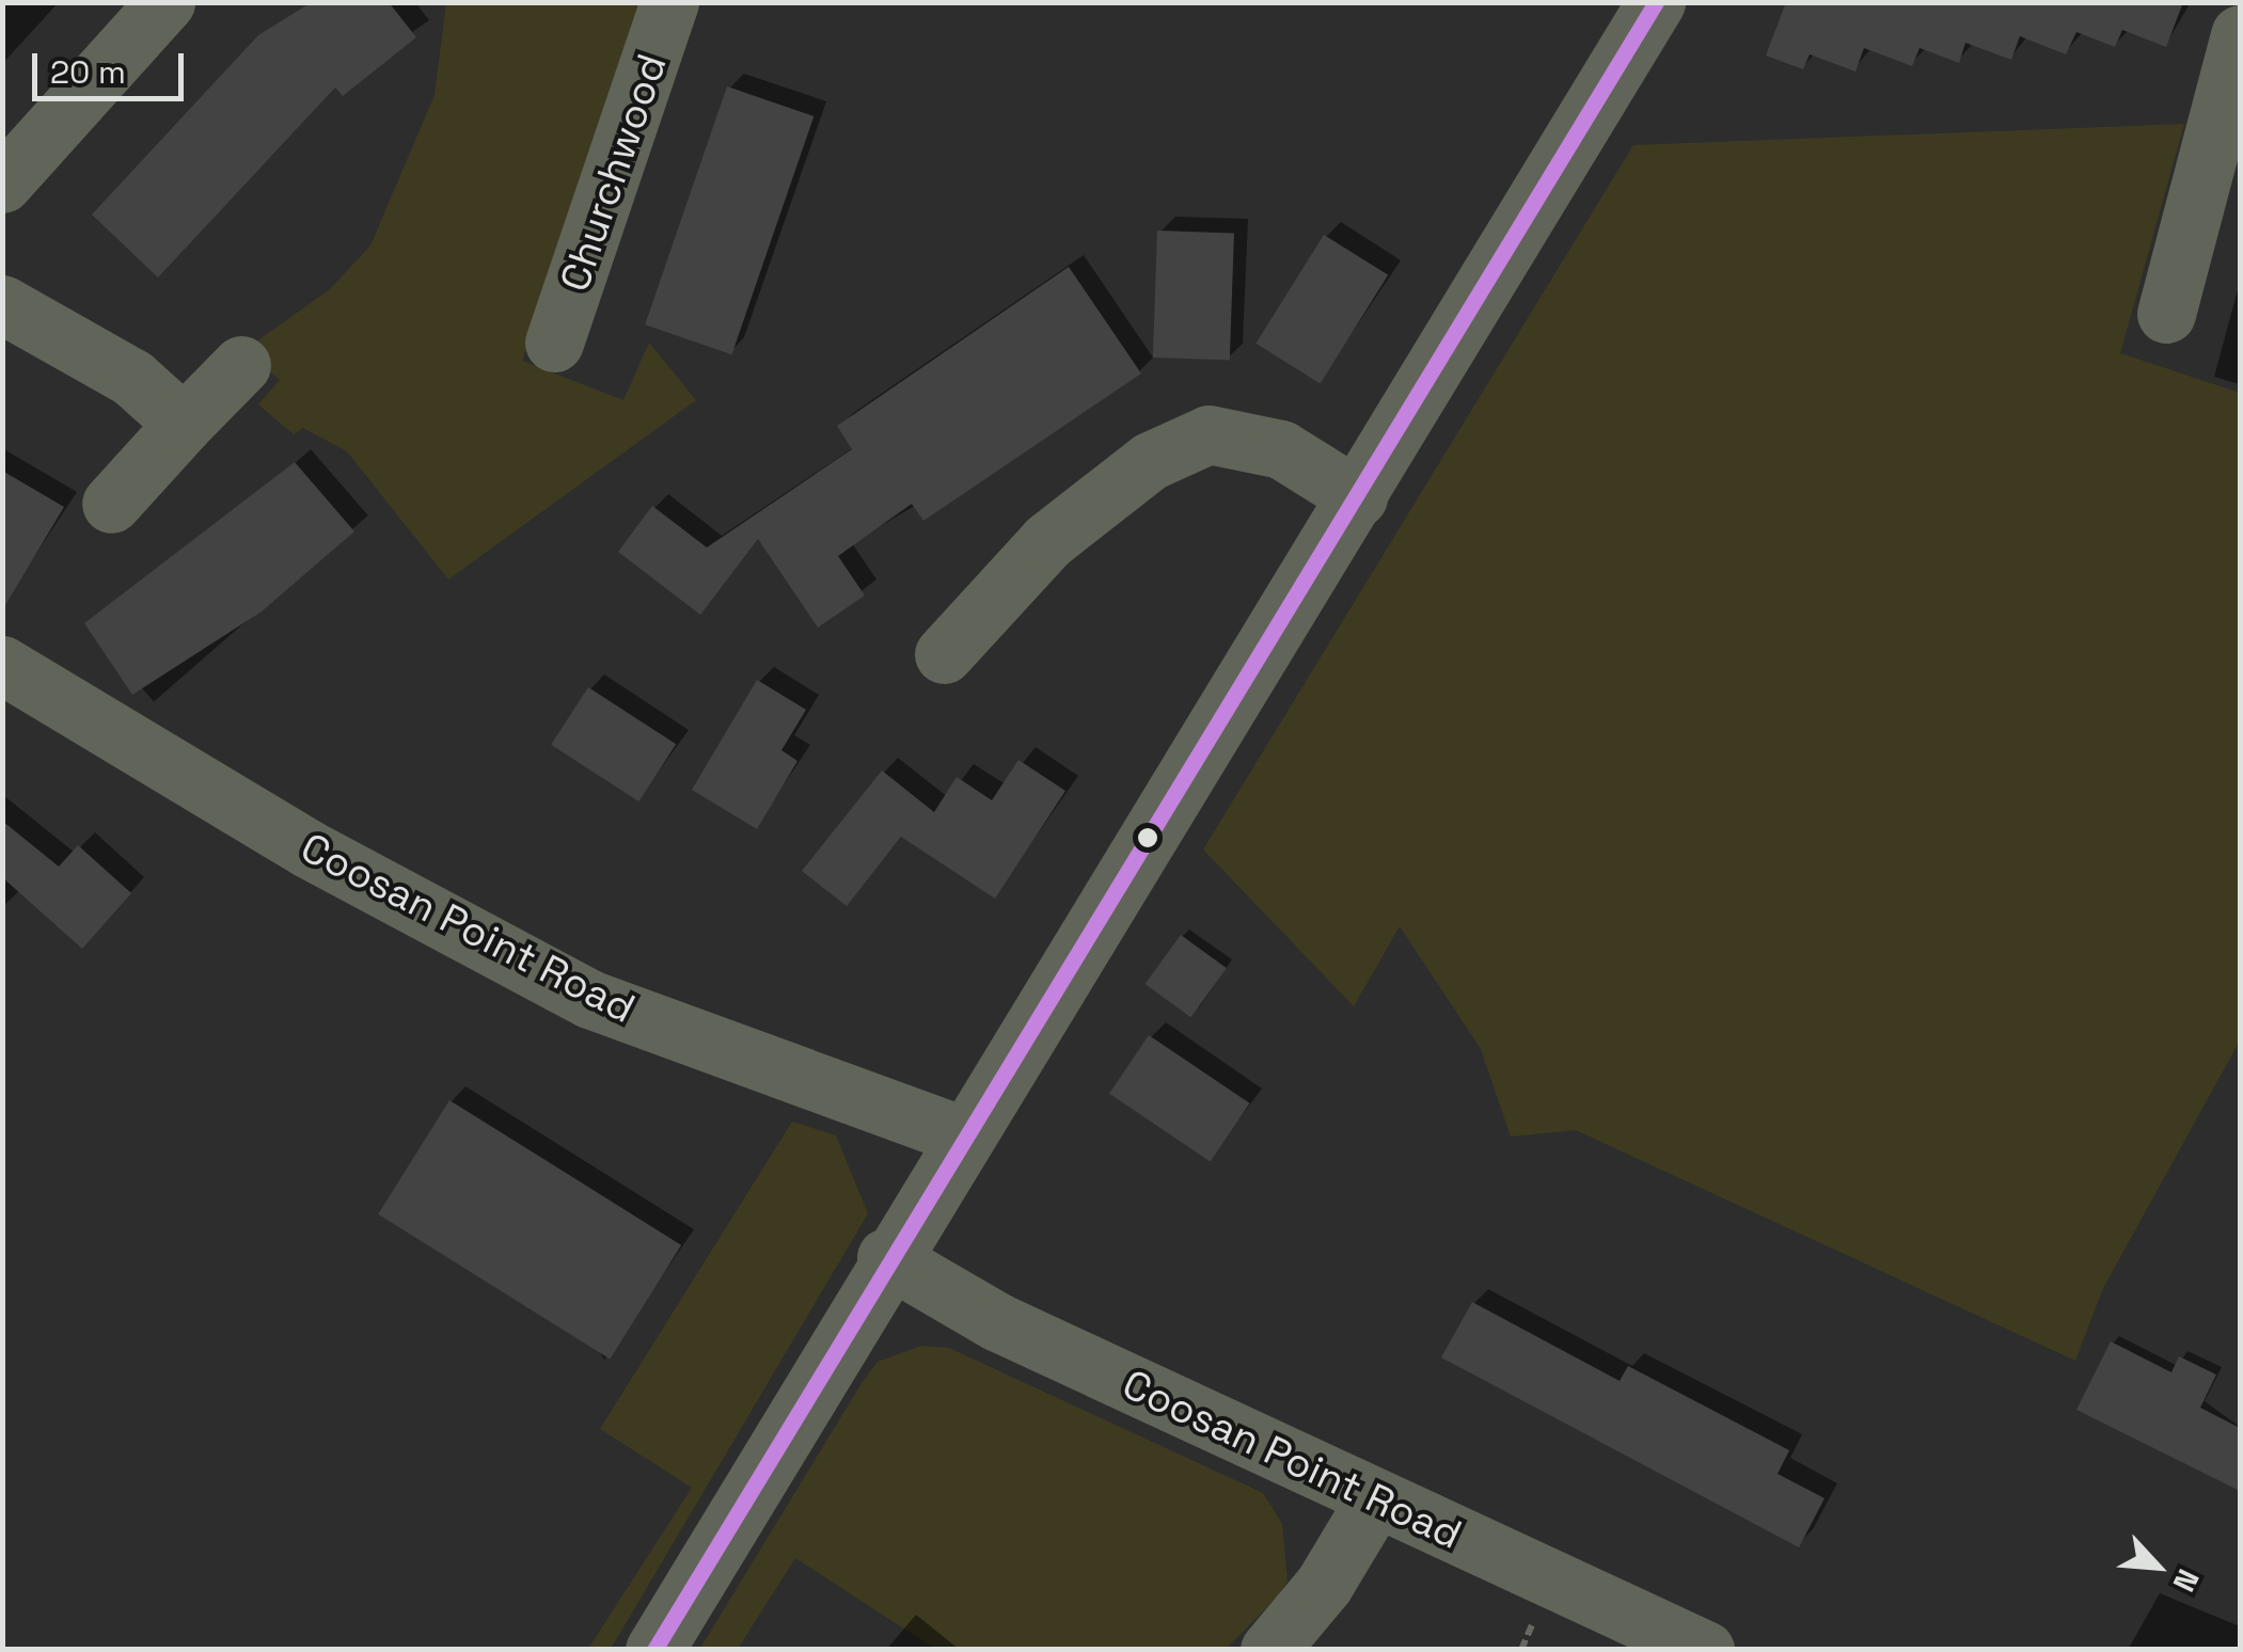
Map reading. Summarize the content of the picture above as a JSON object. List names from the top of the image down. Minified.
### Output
{"streets":{"street":["Churchwood","Coosan Point Road"]},"scale_bar":"20 m","north":"bottom right"}
